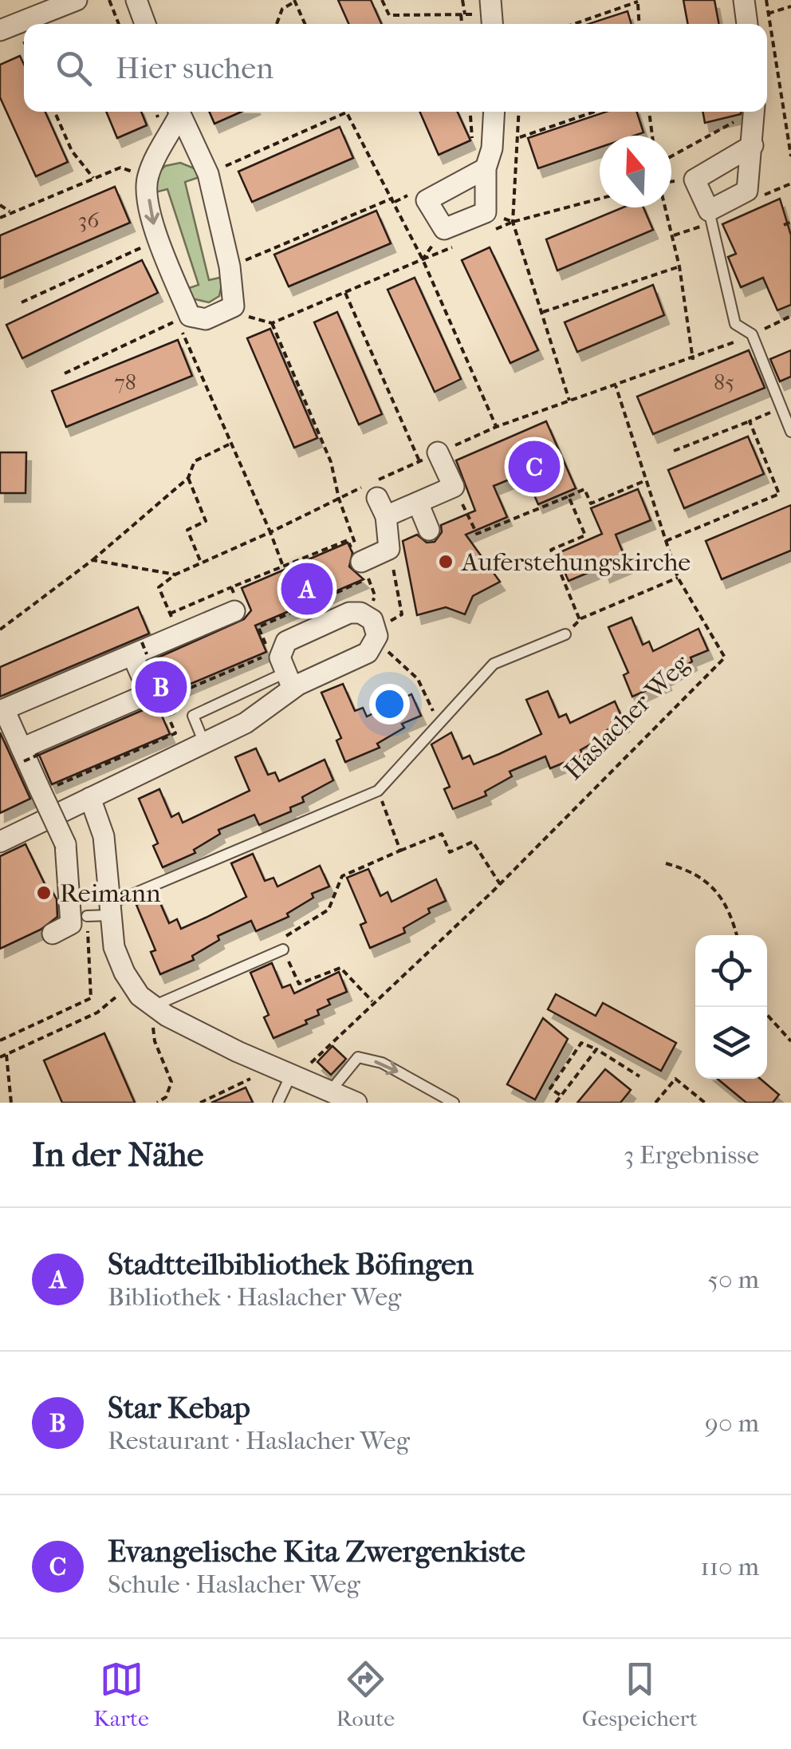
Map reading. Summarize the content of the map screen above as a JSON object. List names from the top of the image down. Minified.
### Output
{"streets":{"path":["Haslacher Weg"]},"places":["Auferstehungskirche","Reimann"],"house_numbers":["36","78","85"],"north":"top","page":{"search":"Hier suchen","pins":["C","A","B"],"heading":["In der Nähe","3 Ergebnisse"],"list":[{"mark":"A","name":"Stadtteilbibliothek Böfingen","note":"Bibliothek · Haslacher Weg","value":"50 m"},{"mark":"B","name":"Star Kebap","note":"Restaurant · Haslacher Weg","value":"90 m"},{"mark":"C","name":"Evangelische Kita Zwergenkiste","note":"Schule · Haslacher Weg","value":"110 m"}],"nav":["Karte","Route","Gespeichert"]}}
